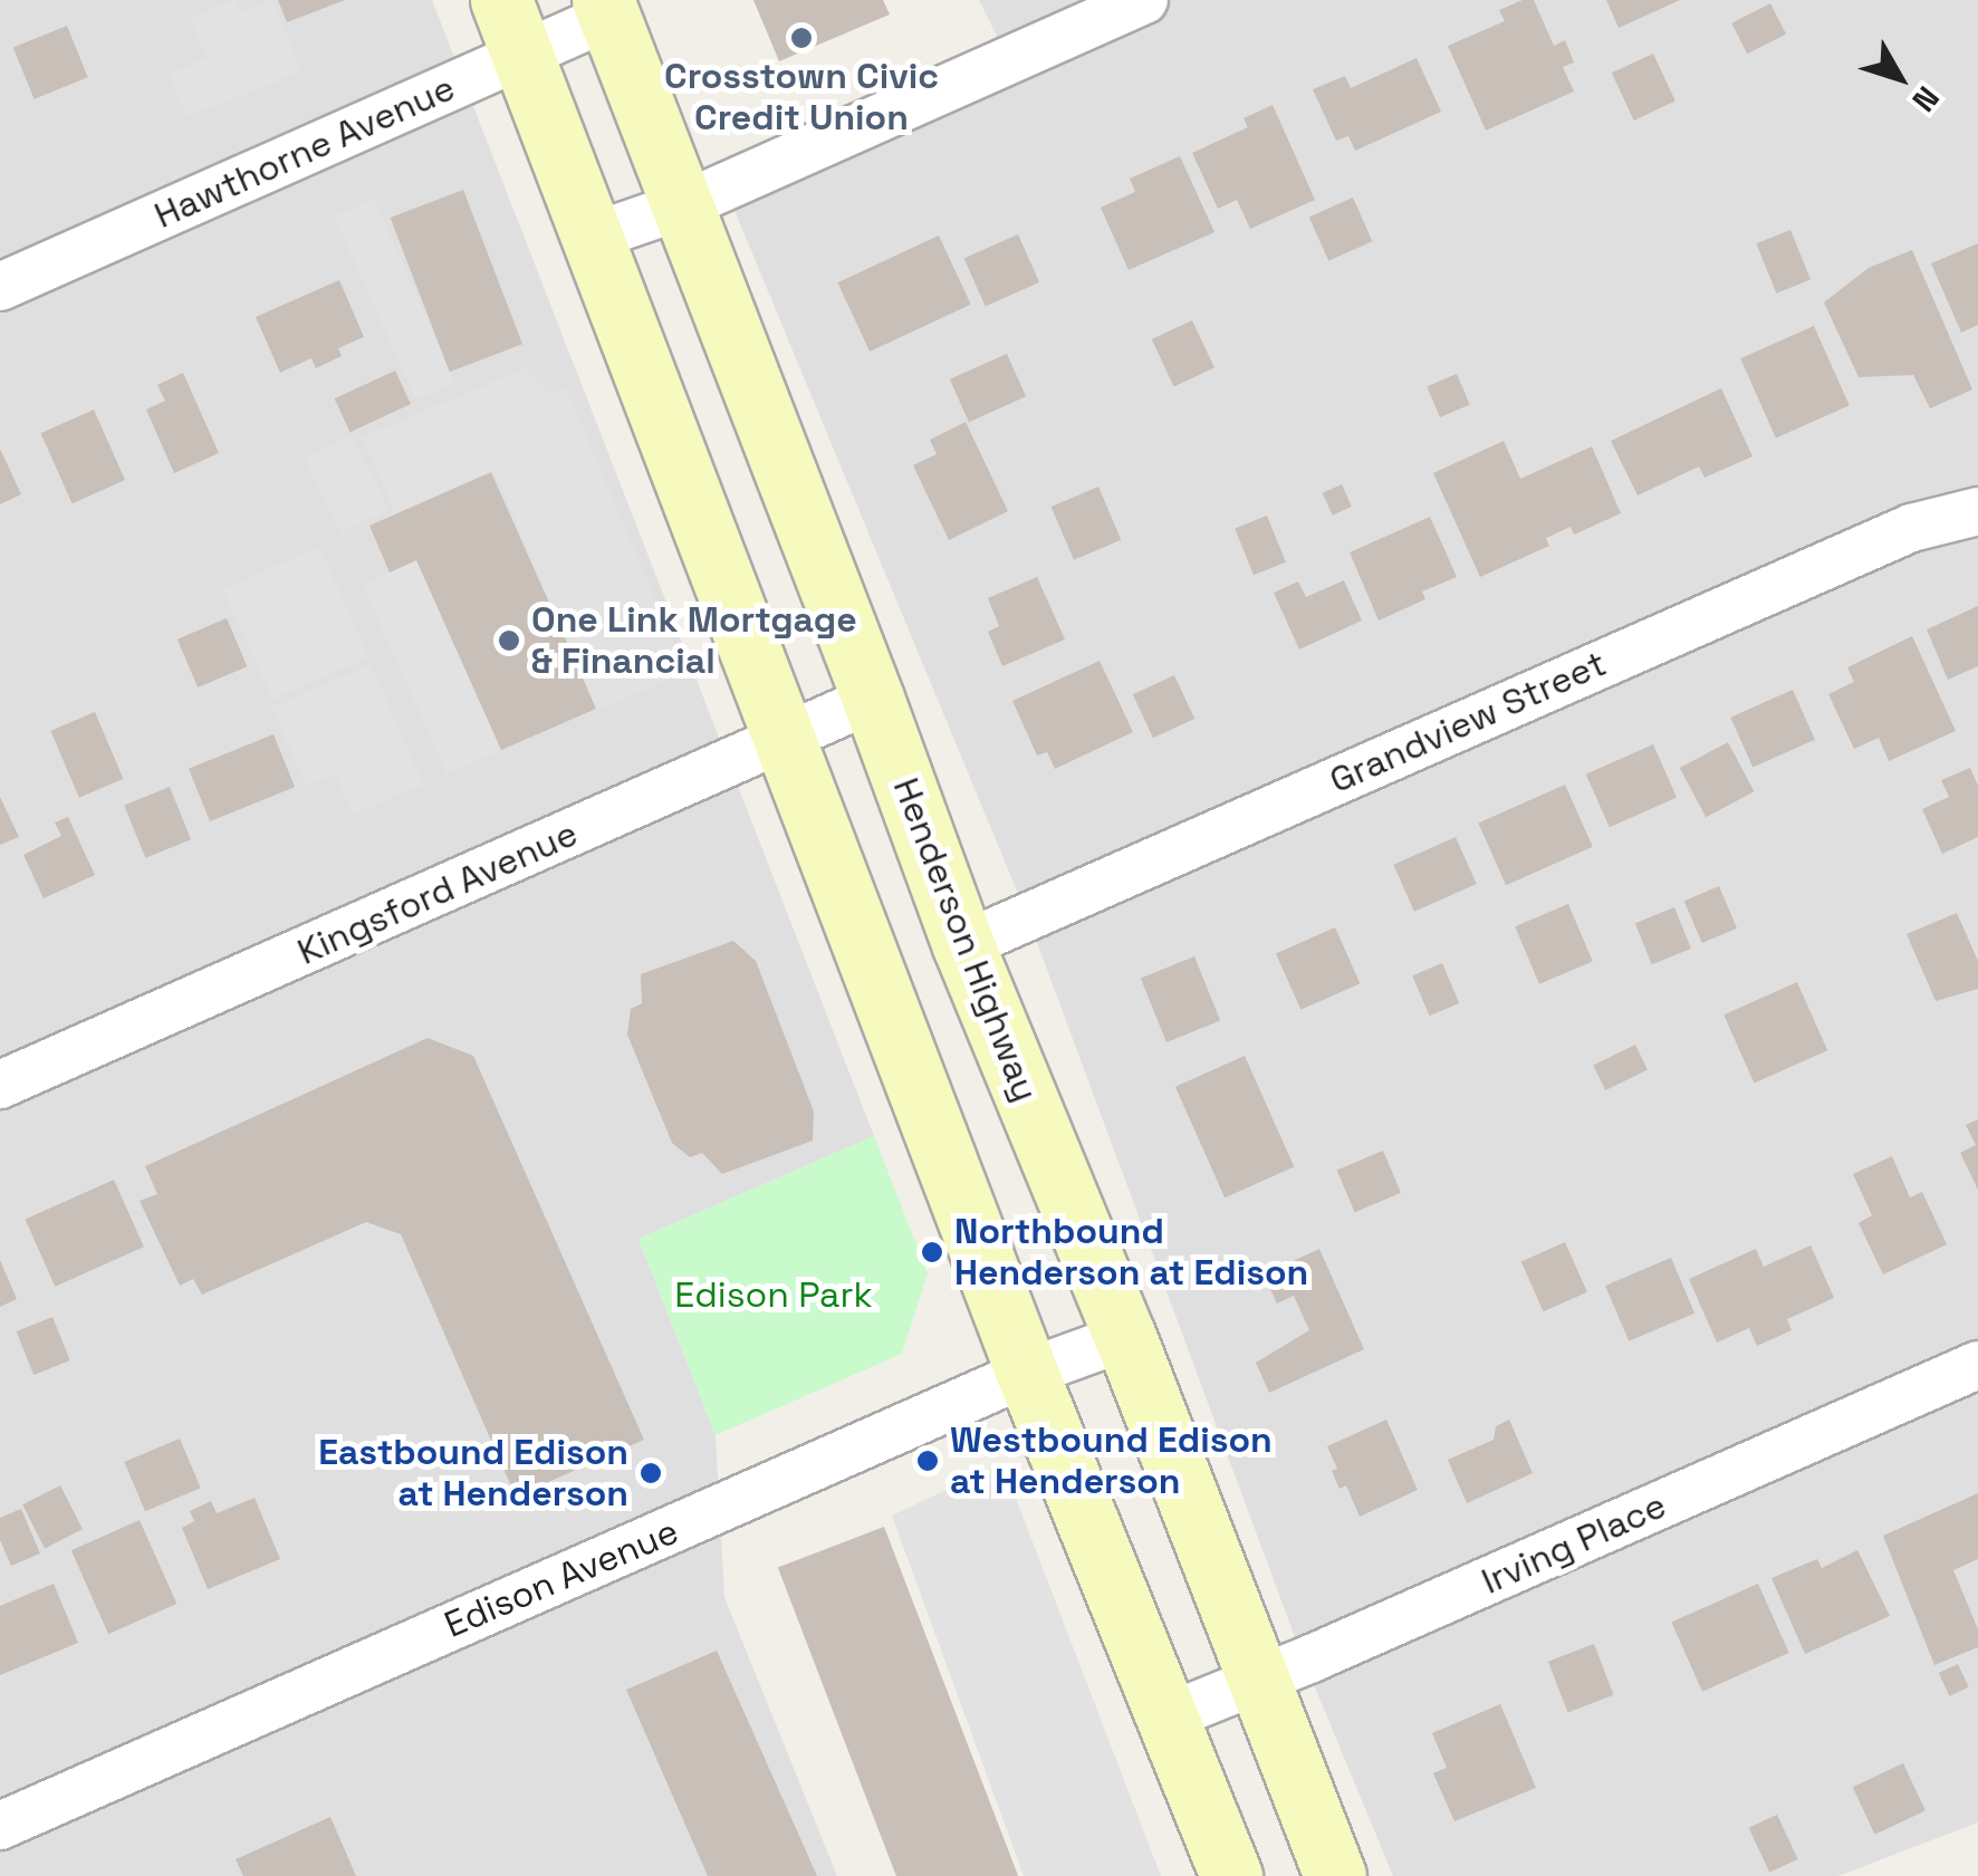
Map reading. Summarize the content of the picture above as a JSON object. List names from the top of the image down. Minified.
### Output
{"streets":{"main road":["Henderson Highway"],"street":["Hawthorne Avenue","Grandview Street","Kingsford Avenue","Irving Place","Edison Avenue"]},"crossings":[["Hawthorne Avenue","Henderson Highway"],["Grandview Street","Henderson Highway"],["Kingsford Avenue","Henderson Highway"],["Henderson Highway","Irving Place"],["Henderson Highway","Edison Avenue"]],"parks":["Edison Park"],"places":["Crosstown Civic Credit Union","One Link Mortgage & Financial","Northbound Henderson at Edison","Westbound Edison at Henderson","Eastbound Edison at Henderson"],"north":"bottom right"}
